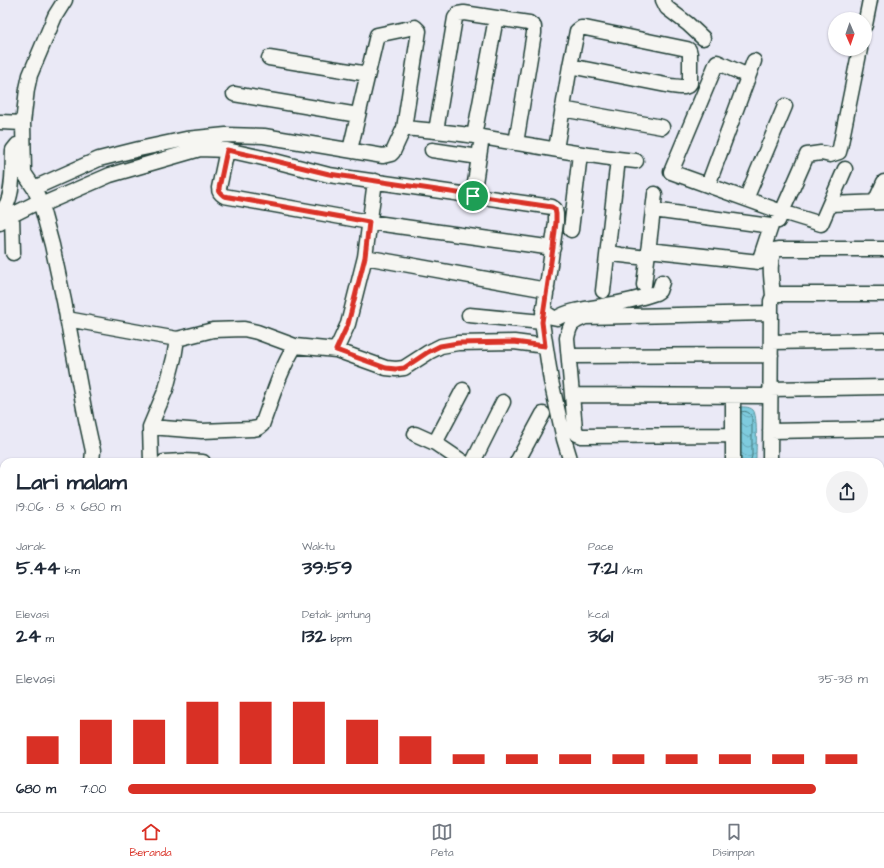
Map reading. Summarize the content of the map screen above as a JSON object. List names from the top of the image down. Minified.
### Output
{"north":"bottom","page":{"heading":["Lari malam","19:06 · 8 × 680 m"],"stats":[["Jarak","5.44 km"],["Waktu","39:59"],["Pace","7:21 /km"],["Elevasi","24 m"],["Detak jantung","132 bpm"],["kcal","361"]],"chart":["Elevasi","35–38 m"],"list":[{"name":"680 m","note":"7:00"}],"tabs":["Beranda","Peta","Disimpan"]}}
